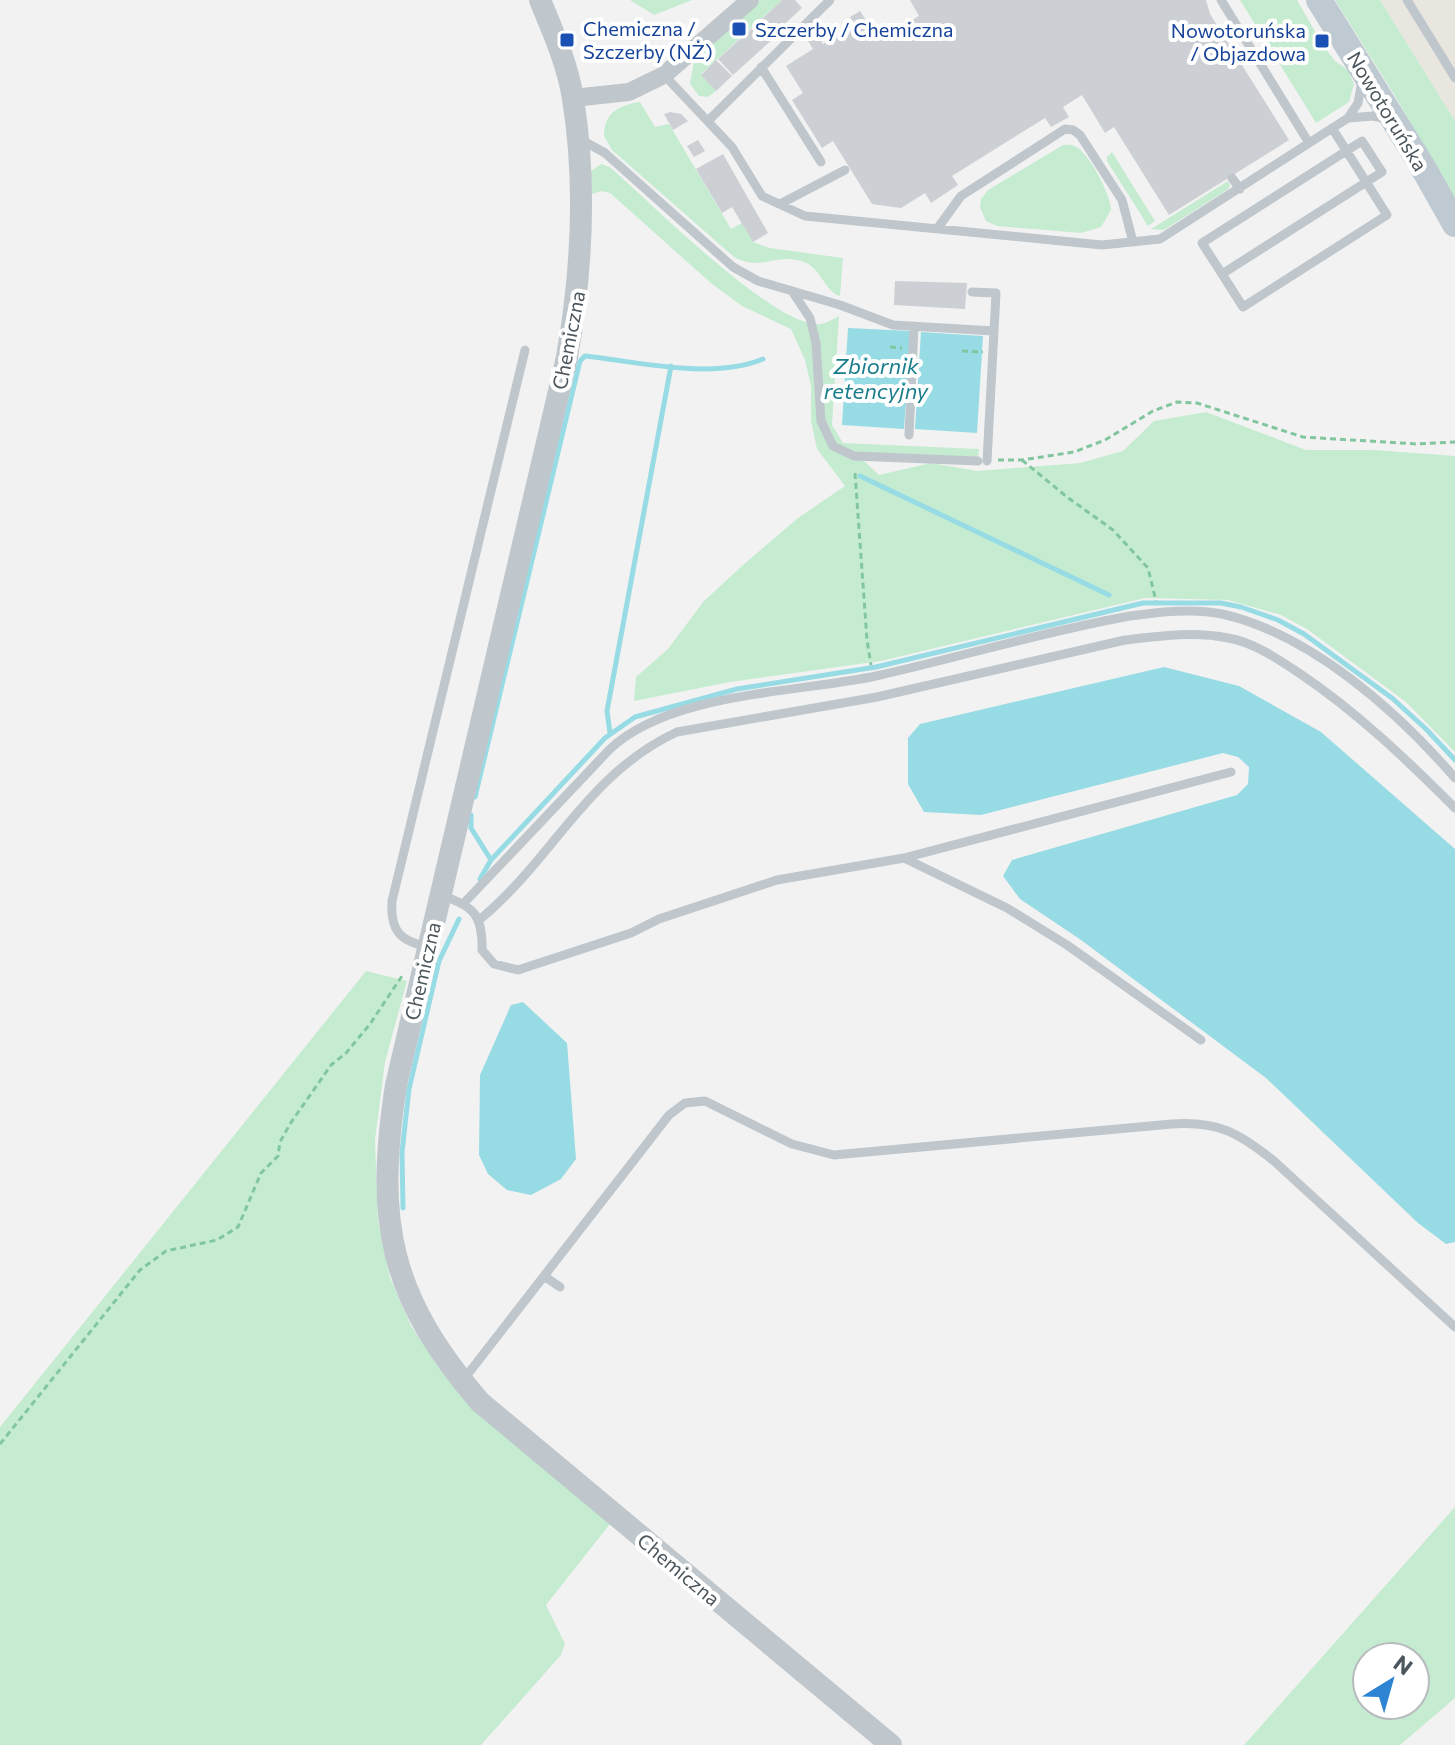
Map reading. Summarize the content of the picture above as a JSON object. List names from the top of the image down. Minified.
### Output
{"streets":{"main road":["Nowotoruńska"],"street":["Chemiczna"]},"water":["Zbiornik retencyjny"],"places":{"transit":["Szczerby / Chemiczna","Chemiczna / Szczerby (NŻ)","Nowotoruńska / Objazdowa"]},"north":"top right"}
